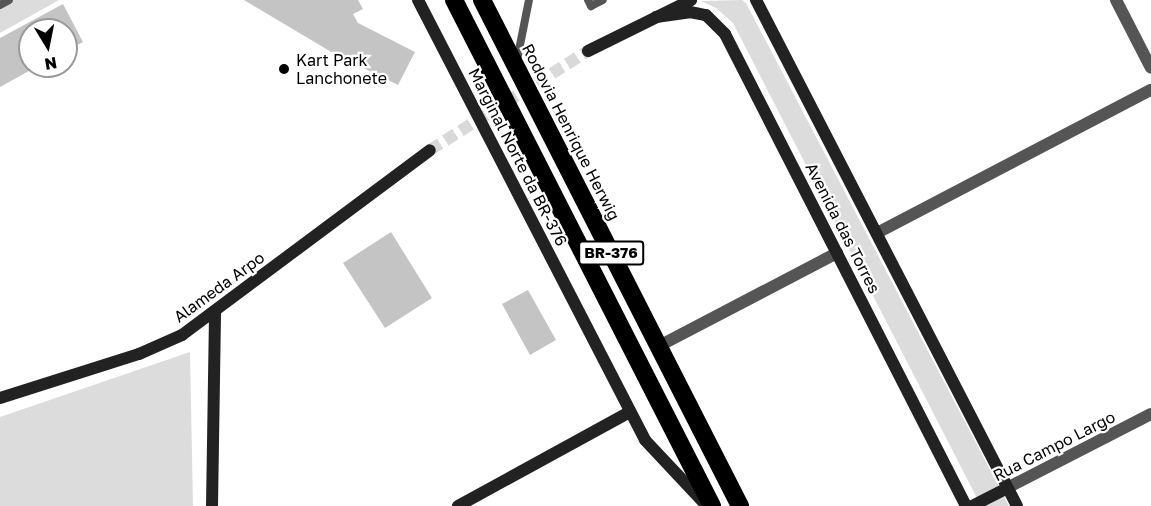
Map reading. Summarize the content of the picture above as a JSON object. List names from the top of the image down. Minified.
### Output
{"streets":{"highway":["Rodovia Henrique Herwig","BR-376"],"main road":["Marginal Norte da BR-376","Avenida das Torres","Alameda Arpo","Rua Campo Largo"]},"crossings":[["Avenida das Torres","Rua Campo Largo"]],"places":["Kart Park Lanchonete"],"north":"bottom"}
